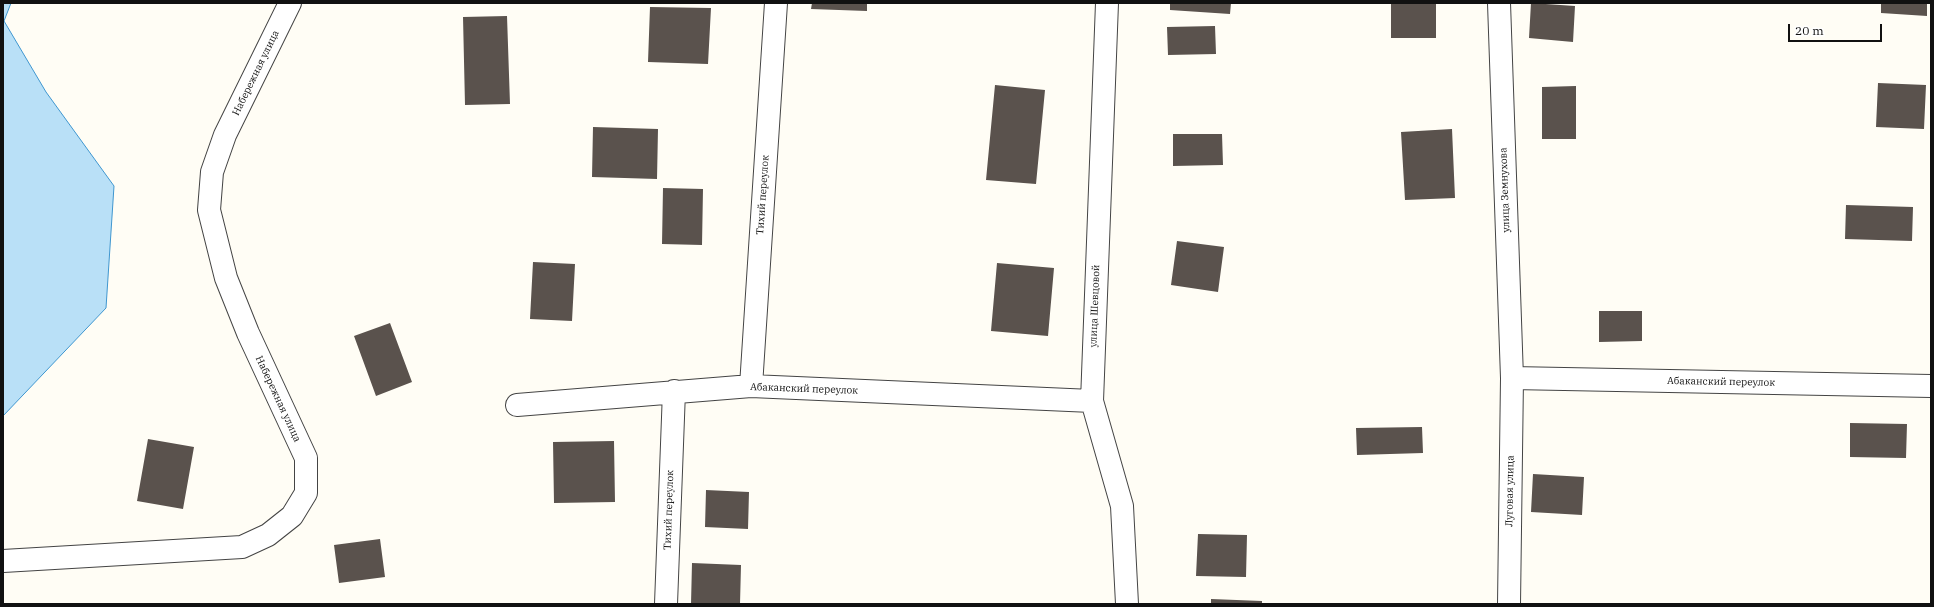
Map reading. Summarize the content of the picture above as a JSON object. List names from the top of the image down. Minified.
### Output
{"streets":{"street":["Набережная улица","улица Земнухова","Тихий переулок","улица Шевцовой","Абаканский переулок","Луговая улица"]},"crossings":[["улица Земнухова","Абаканский переулок"],["улица Земнухова","Луговая улица"],["Тихий переулок","Абаканский переулок"],["улица Шевцовой","Абаканский переулок"],["Абаканский переулок","Луговая улица"]],"scale_bar":"20 m"}
